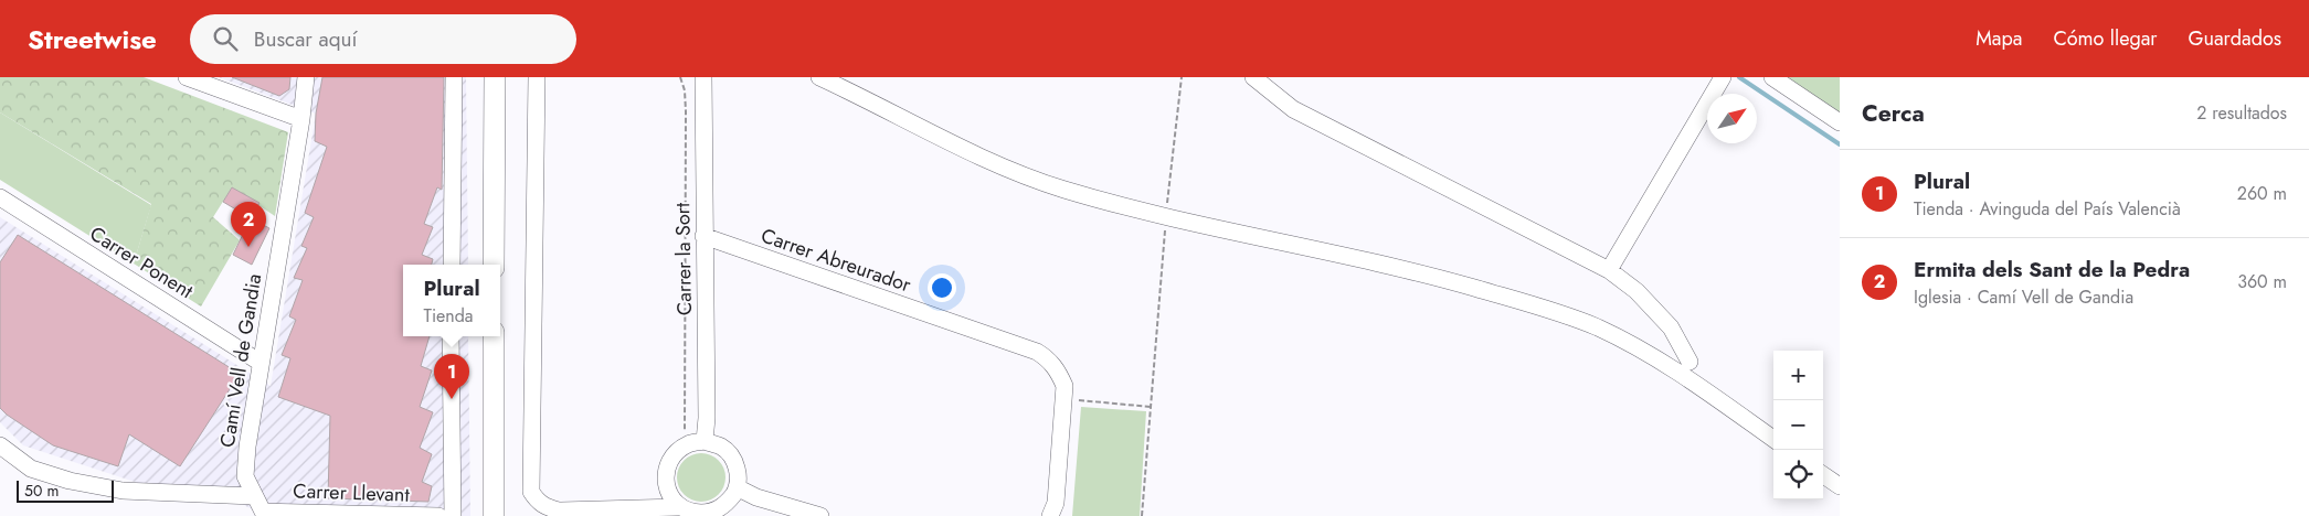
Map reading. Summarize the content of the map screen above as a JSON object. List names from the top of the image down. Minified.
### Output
{"streets":{"street":["Carrer la Sort","Carrer Abreurador","Carrer Ponent","Camí Vell de Gandia","Carrer Llevant"]},"crossings":[["Carrer la Sort","Carrer Abreurador"],["Carrer Ponent","Camí Vell de Gandia"],["Camí Vell de Gandia","Carrer Llevant"]],"scale_bar":"50 m","north":"top right","page":{"header":"Streetwise","search":"Buscar aquí","nav":["Mapa","Cómo llegar","Guardados"],"heading":["Cerca","2 resultados"],"list":[{"mark":"1","name":"Plural","note":"Tienda · Avinguda del País Valencià","value":"260 m"},{"mark":"2","name":"Ermita dels Sant de la Pedra","note":"Iglesia · Camí Vell de Gandia","value":"360 m"}],"pins":["2","1"],"popup":["Plural","Tienda"],"map_buttons":["+","−"],"scale":"50 m"}}
